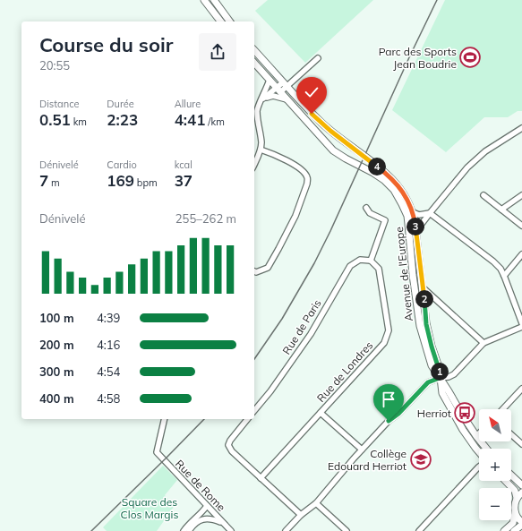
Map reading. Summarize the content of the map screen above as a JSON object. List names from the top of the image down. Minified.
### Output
{"streets":{"main road":["Avenue de l'Europe"],"street":["Rue de Paris","Rue de Londres","Rue de Rome"]},"crossings":[["Rue de Paris","Rue de Londres"]],"parks":["Square des Clos Margis"],"places":{"sports":["Parc des Sports Jean Boudrie"],"bus stop":["Herriot"],"school or university":["Collège Edouard Herriot"]},"north":"top left","page":{"heading":["Course du soir","20:55"],"stats":[["Distance","0.51 km"],["Durée","2:23"],["Allure","4:41 /km"],["Dénivelé","7 m"],["Cardio","169 bpm"],["kcal","37"]],"pins":["4","3","2","1"],"chart":["Dénivelé","255–262 m"],"list":[{"name":"100 m","note":"4:39"},{"name":"200 m","note":"4:16"},{"name":"300 m","note":"4:54"},{"name":"400 m","note":"4:58"}],"map_buttons":["+","−"]}}
